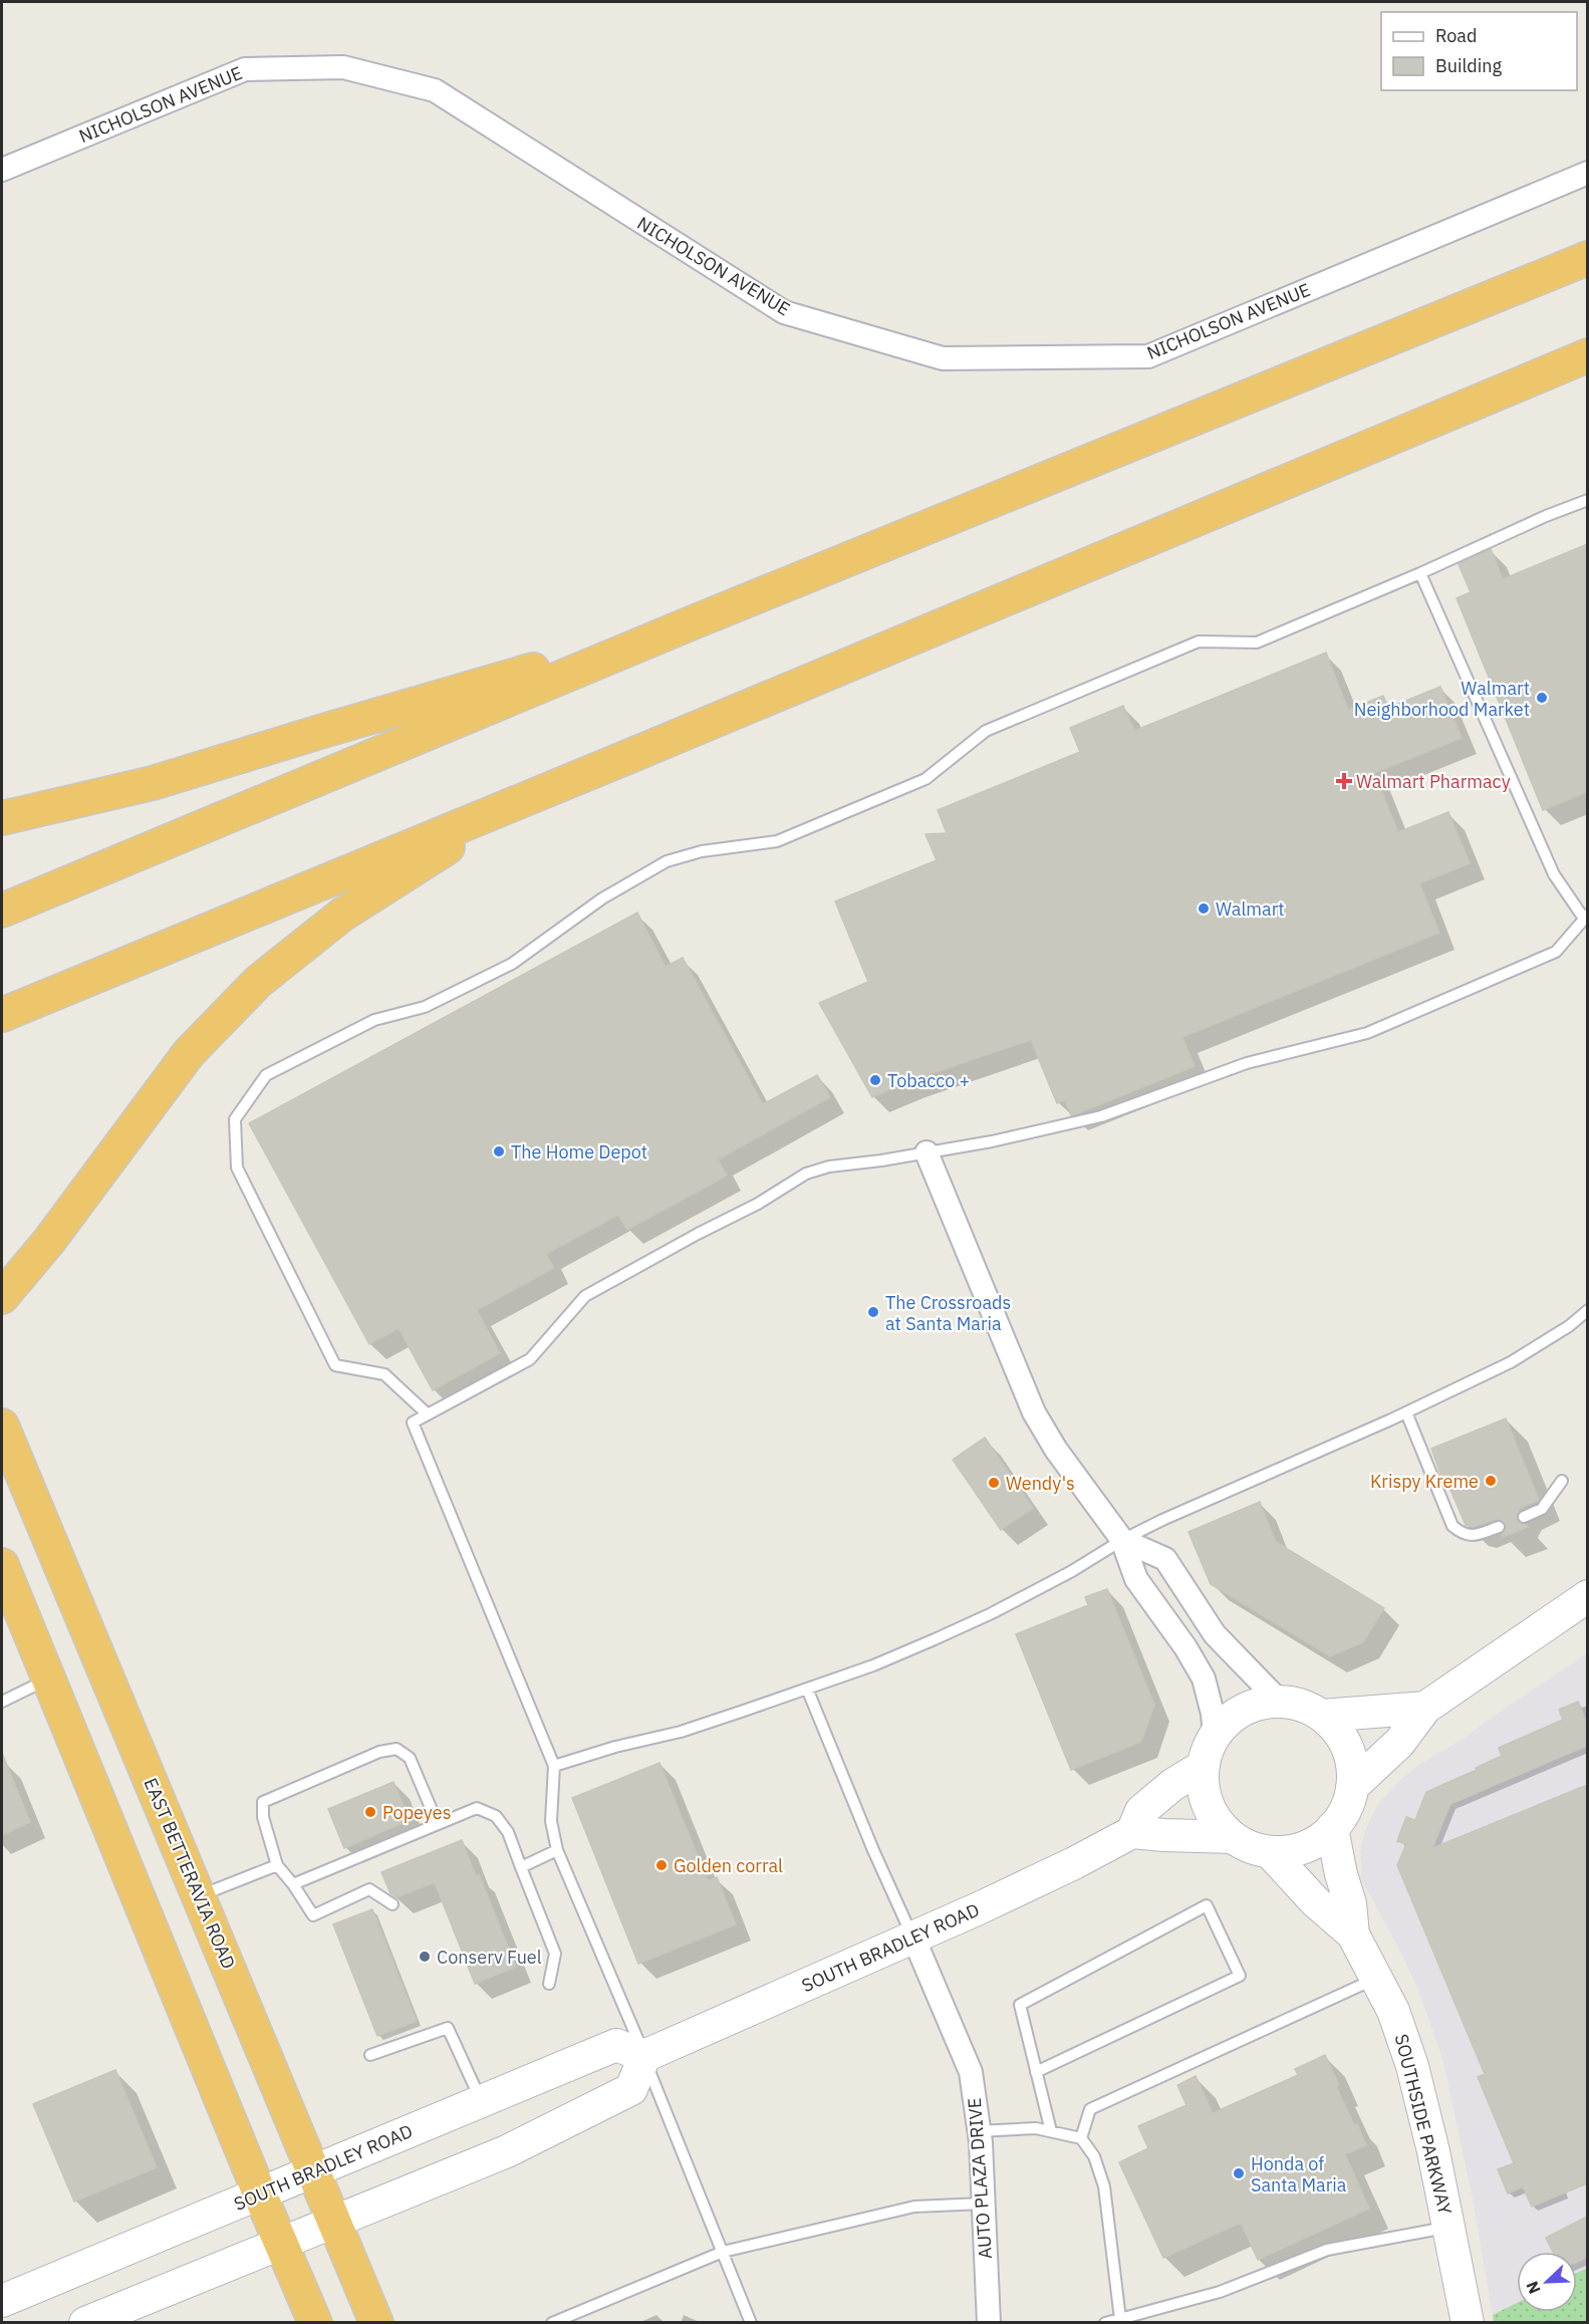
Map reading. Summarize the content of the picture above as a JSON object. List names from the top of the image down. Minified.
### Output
{"streets":{"highway":["EAST BETTERAVIA ROAD"],"street":["NICHOLSON AVENUE","SOUTH BRADLEY ROAD","SOUTHSIDE PARKWAY","AUTO PLAZA DRIVE"]},"crossings":[["EAST BETTERAVIA ROAD","SOUTH BRADLEY ROAD"],["SOUTH BRADLEY ROAD","AUTO PLAZA DRIVE"]],"places":{"other":["Walmart Neighborhood Market","Walmart","Tobacco +","The Home Depot","The Crossroads at Santa Maria","Krispy Kreme","Wendy's","Popeyes","Golden corral","Conserv Fuel","Honda of Santa Maria"],"health":["Walmart Pharmacy"]},"legend":["Road","Building"],"north":"bottom left"}
